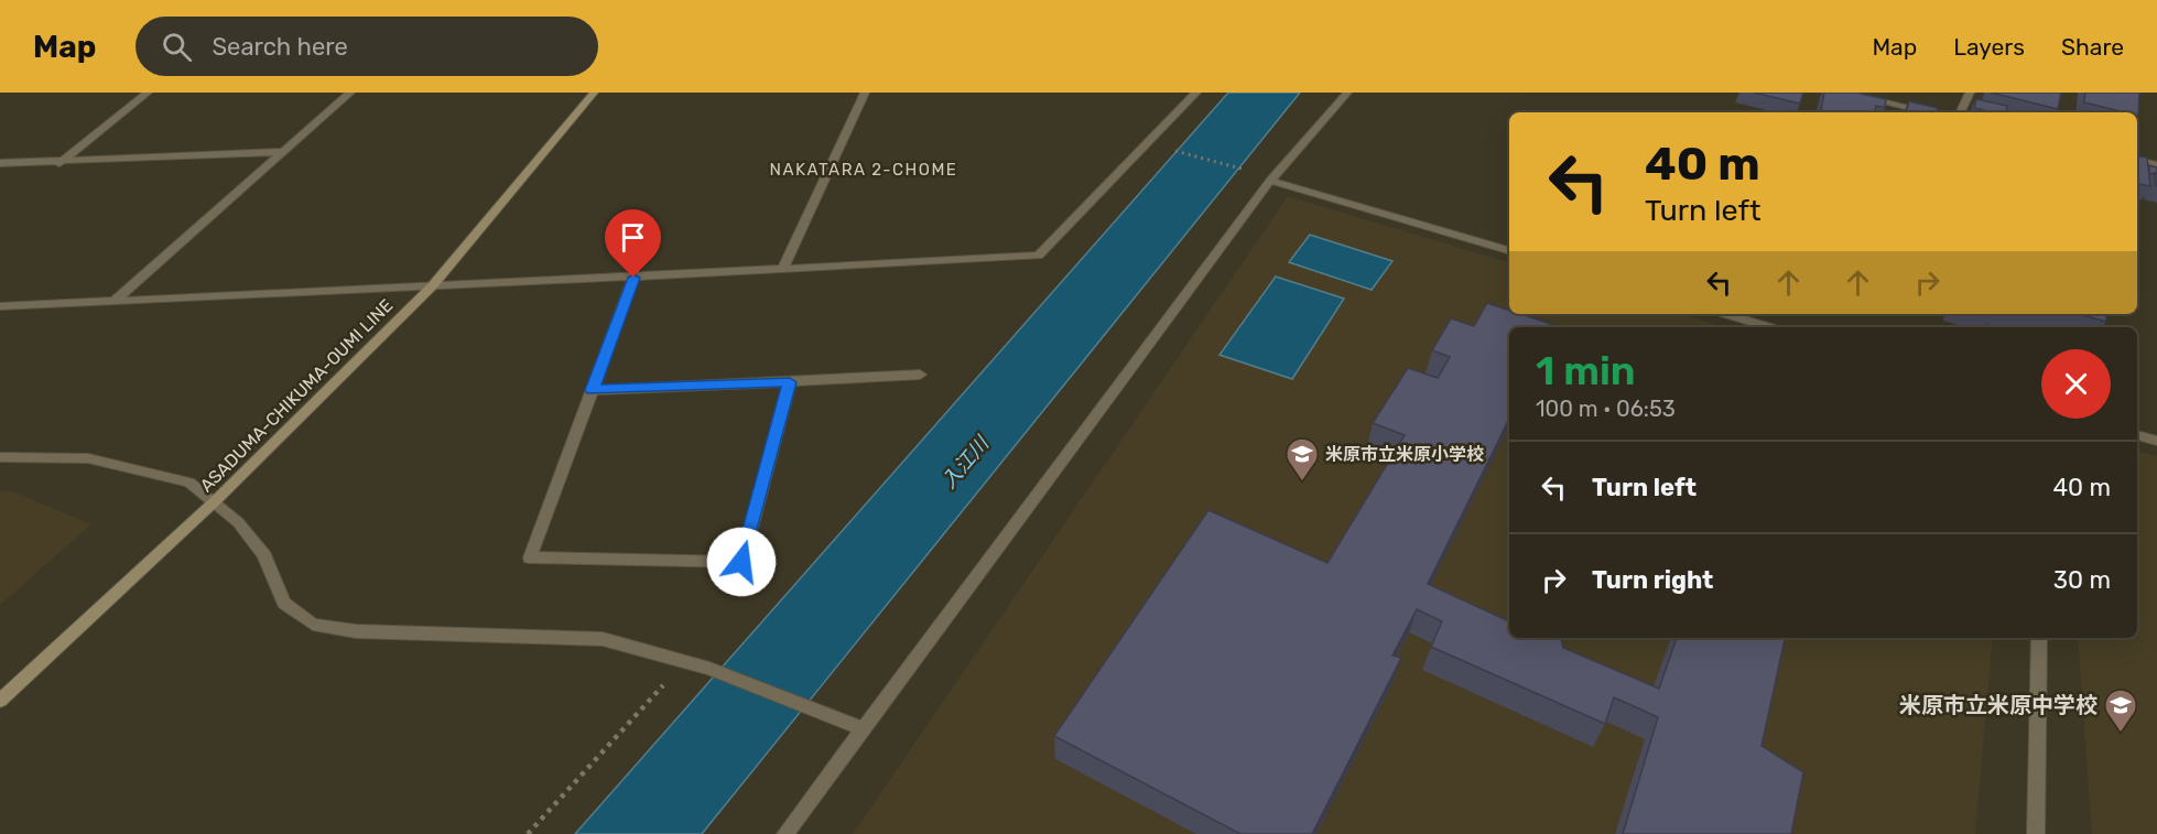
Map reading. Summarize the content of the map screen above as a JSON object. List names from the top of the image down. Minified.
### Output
{"streets":{"main road":["ASADUMA-CHIKUMA-OUMI LINE"]},"districts":["NAKATARA 2-CHOME"],"water":["入江川"],"places":{"school or university":["米原市立米原小学校","米原市立米原中学校"]},"page":{"header":"Map","search":"Search here","nav":["Map","Layers","Share"],"turn":["40 m","Turn left"],"heading":["1 min","100 m · 06:53"],"list":[{"name":"Turn left","value":"40 m"},{"name":"Turn right","value":"30 m"}]}}
